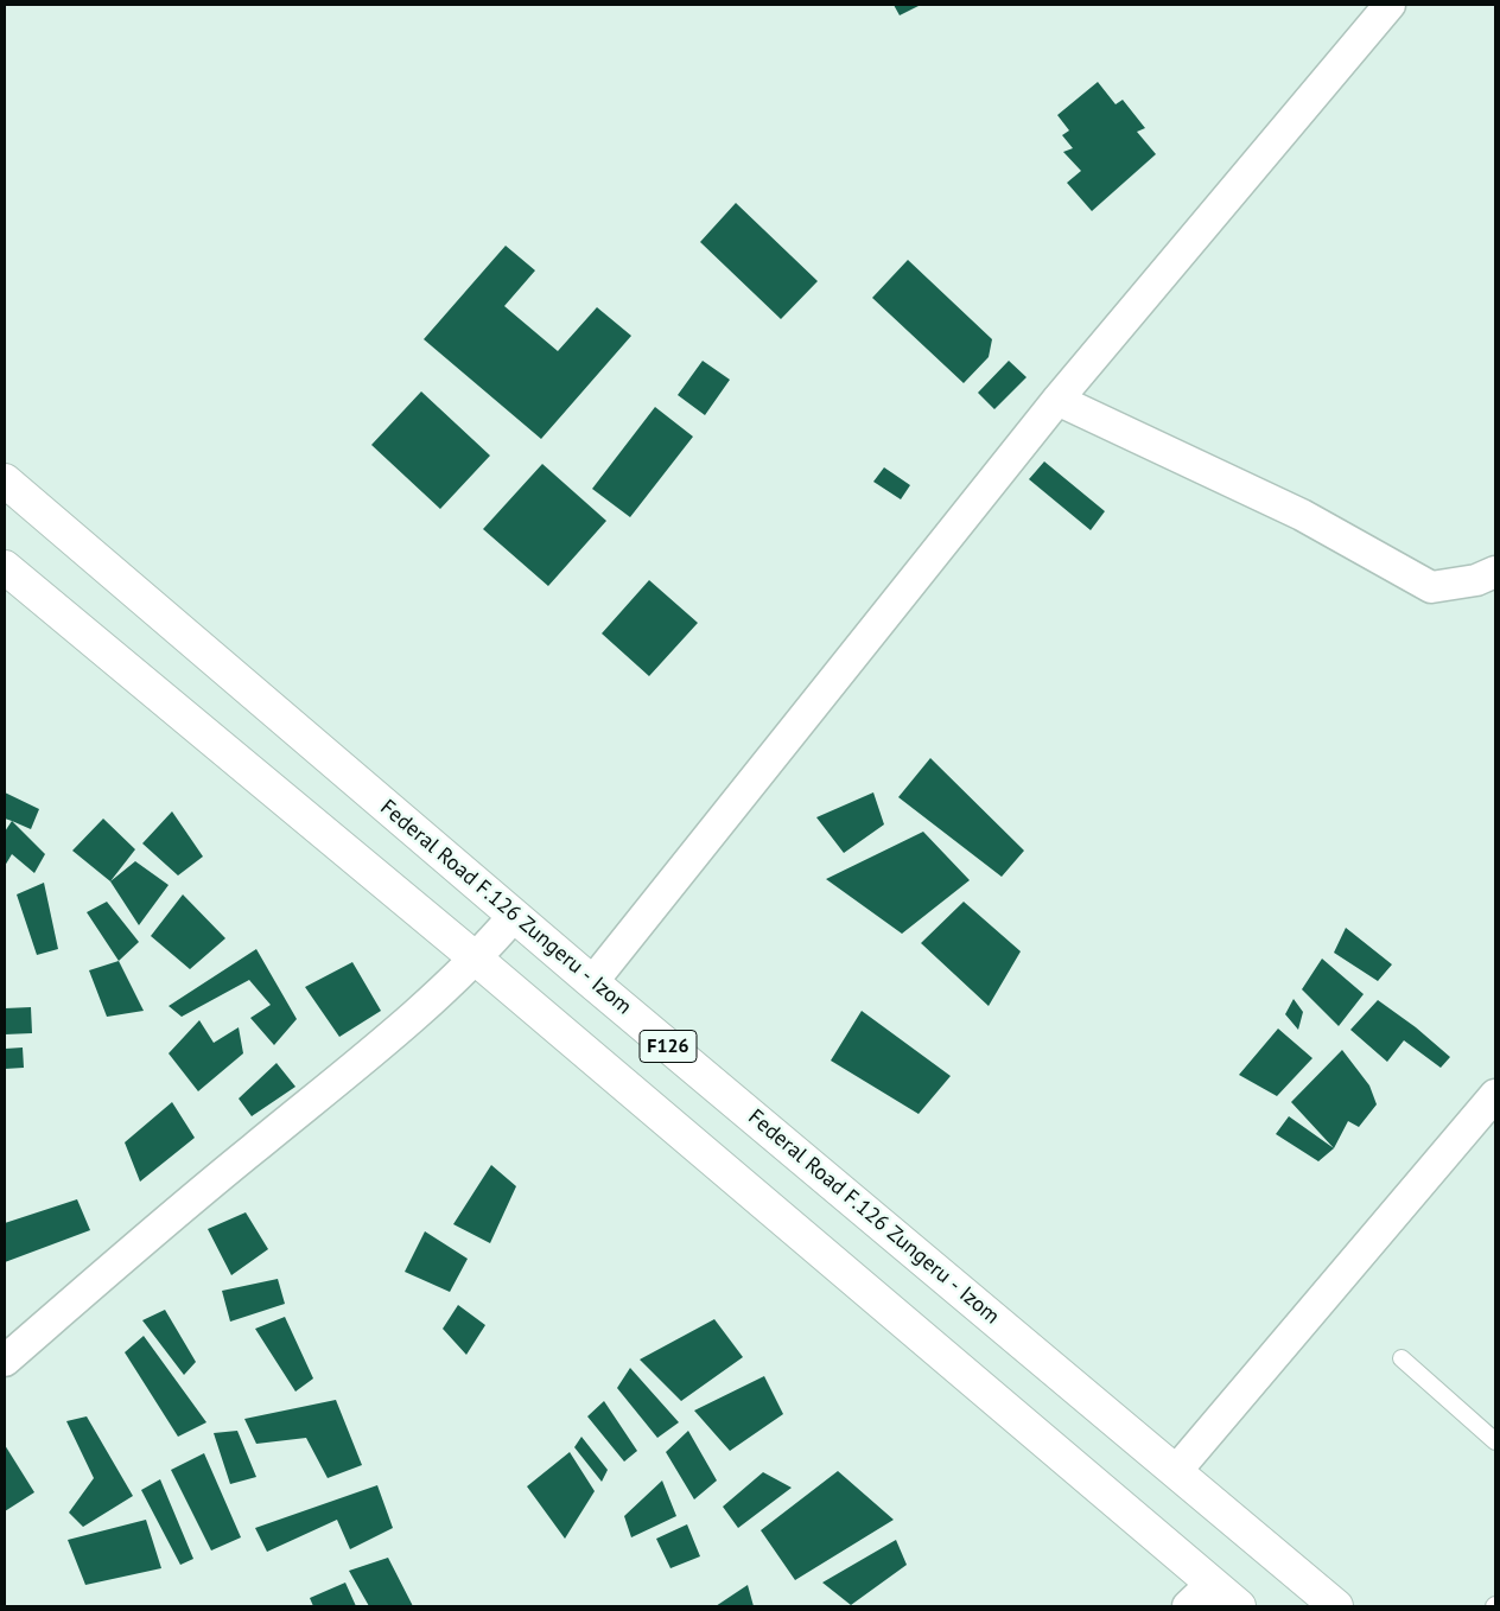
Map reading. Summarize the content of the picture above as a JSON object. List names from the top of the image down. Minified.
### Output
{"streets":{"main road":["Federal Road F.126 Zungeru - Izom","F126"]}}
